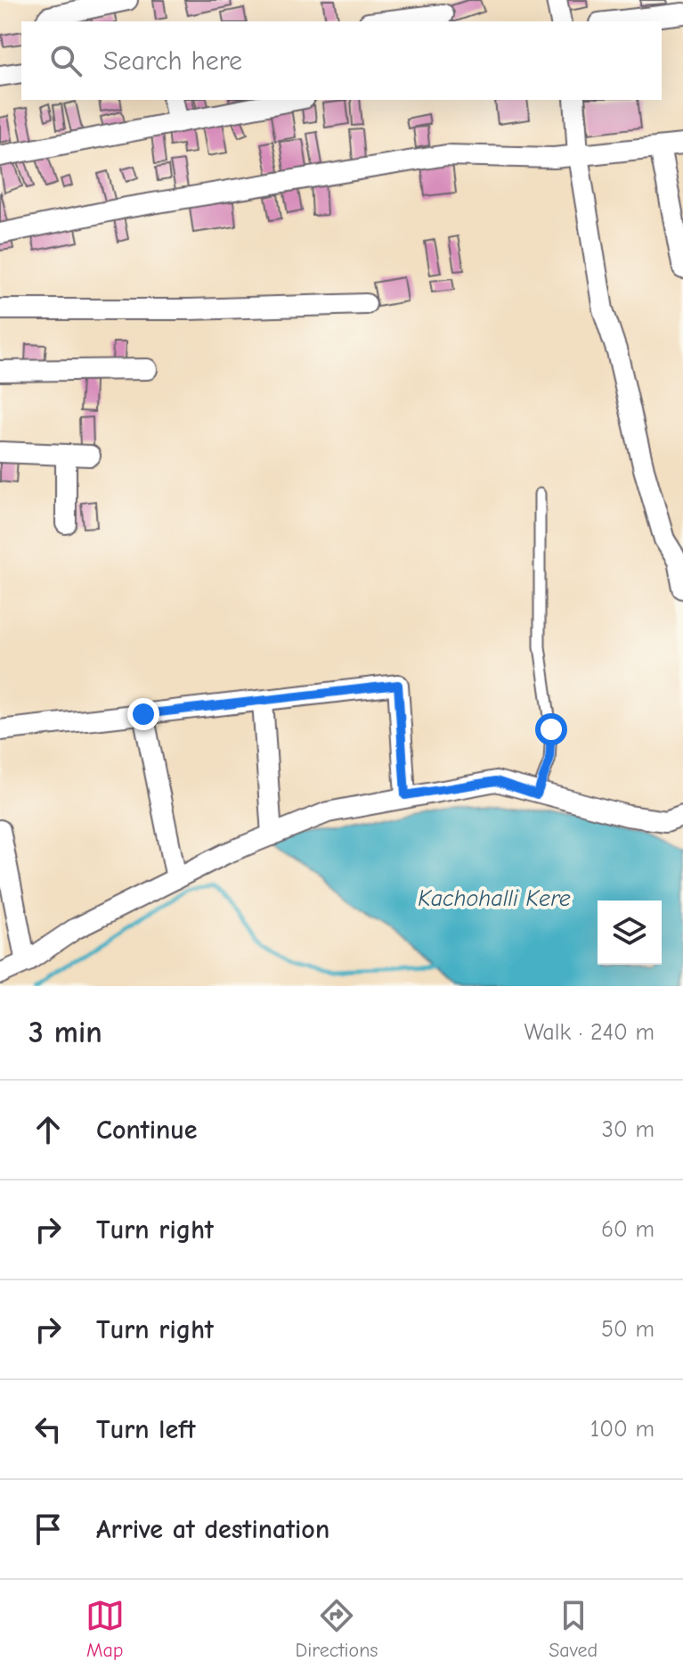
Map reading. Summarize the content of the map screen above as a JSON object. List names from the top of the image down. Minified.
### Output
{"water":["Kachohalli Kere"],"page":{"search":"Search here","heading":["3 min","Walk · 240 m"],"list":[["Continue","30 m"],["Turn right","60 m"],["Turn right","50 m"],["Turn left","100 m"],"Arrive at destination"],"nav":["Map","Directions","Saved"]}}
